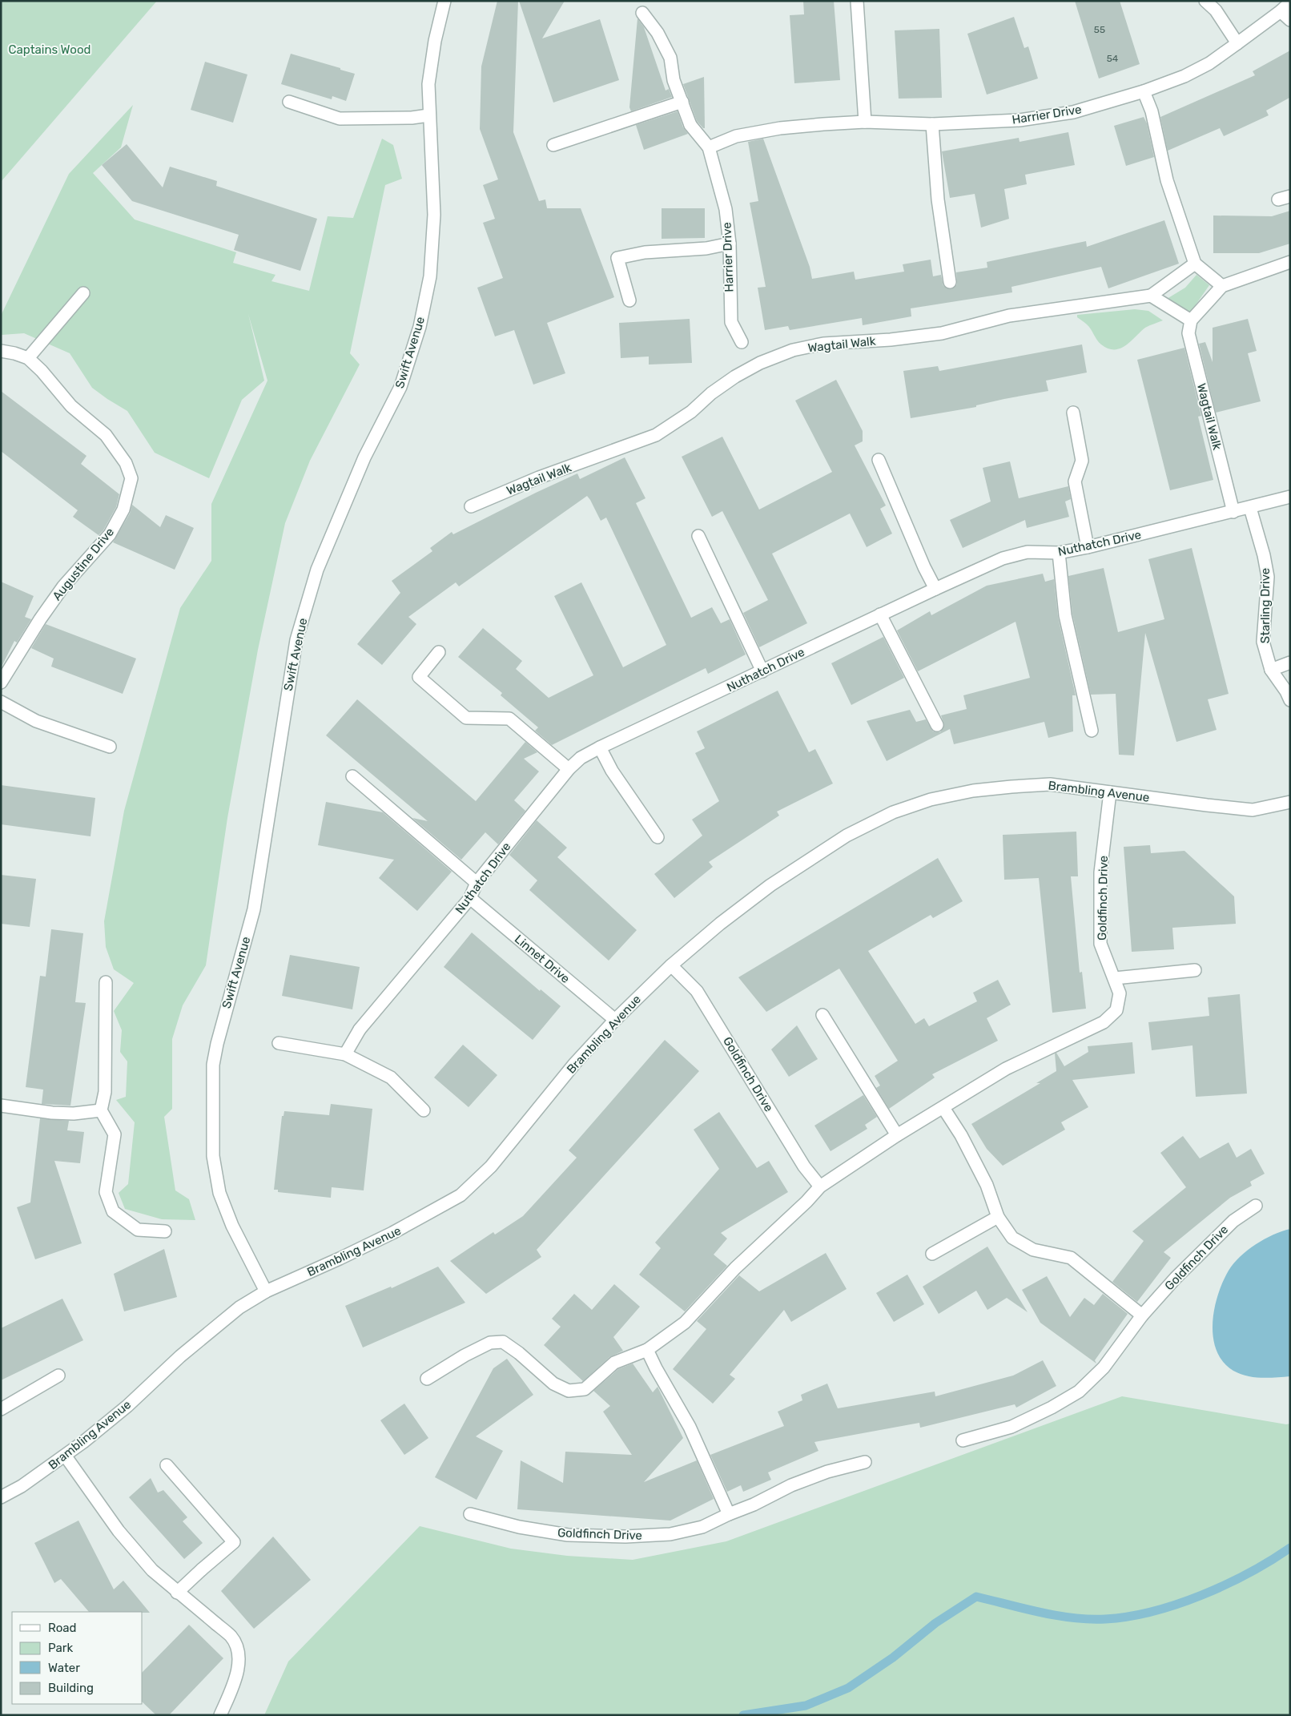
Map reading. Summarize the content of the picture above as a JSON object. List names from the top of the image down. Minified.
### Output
{"streets":{"street":["Harrier Drive","Wagtail Walk","Swift Avenue","Nuthatch Drive","Augustine Drive","Starling Drive","Brambling Avenue","Goldfinch Drive","Linnet Drive"]},"crossings":[["Wagtail Walk","Nuthatch Drive"],["Swift Avenue","Brambling Avenue"],["Nuthatch Drive","Starling Drive"],["Nuthatch Drive","Linnet Drive"],["Brambling Avenue","Goldfinch Drive"],["Brambling Avenue","Linnet Drive"]],"parks":["Captains Wood"],"house_numbers":["55","54"],"legend":["Road","Park","Water","Building"]}
